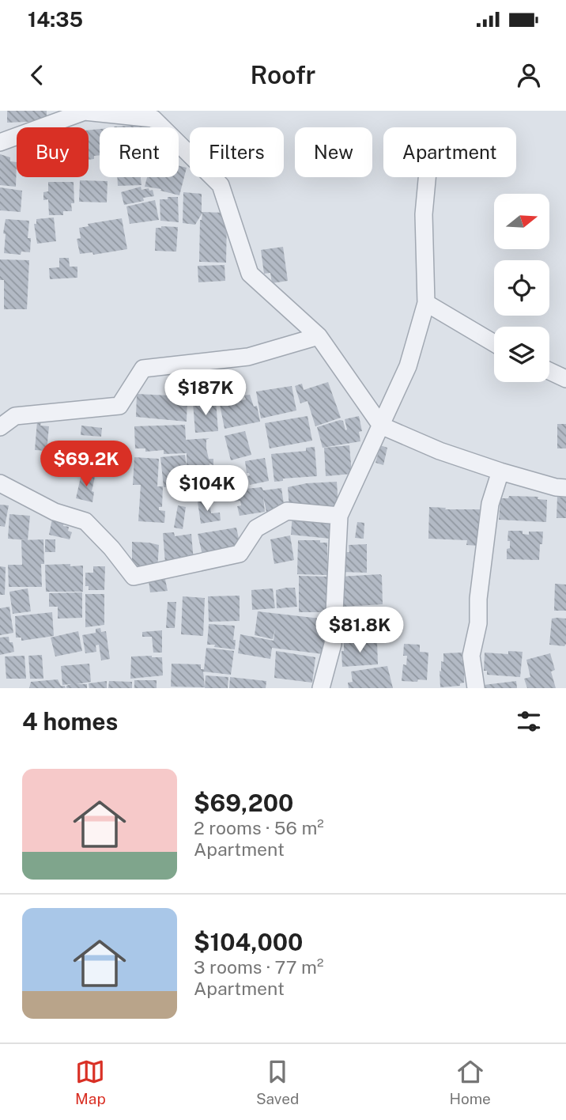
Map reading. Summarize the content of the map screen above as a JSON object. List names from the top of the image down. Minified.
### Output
{"north":"right","page":{"status":"14:35","header":"Roofr","chip":["Buy","Rent","Filters","New","Apartment"],"price":["$187K","$69.2K","$104K","$81.8K"],"heading":"4 homes","list":[{"name":"$69,200","note":"2 rooms · 56 m² · Apartment"},{"name":"$104,000","note":"3 rooms · 77 m² · Apartment"}],"tabs":["Map","Saved","Home"]}}
